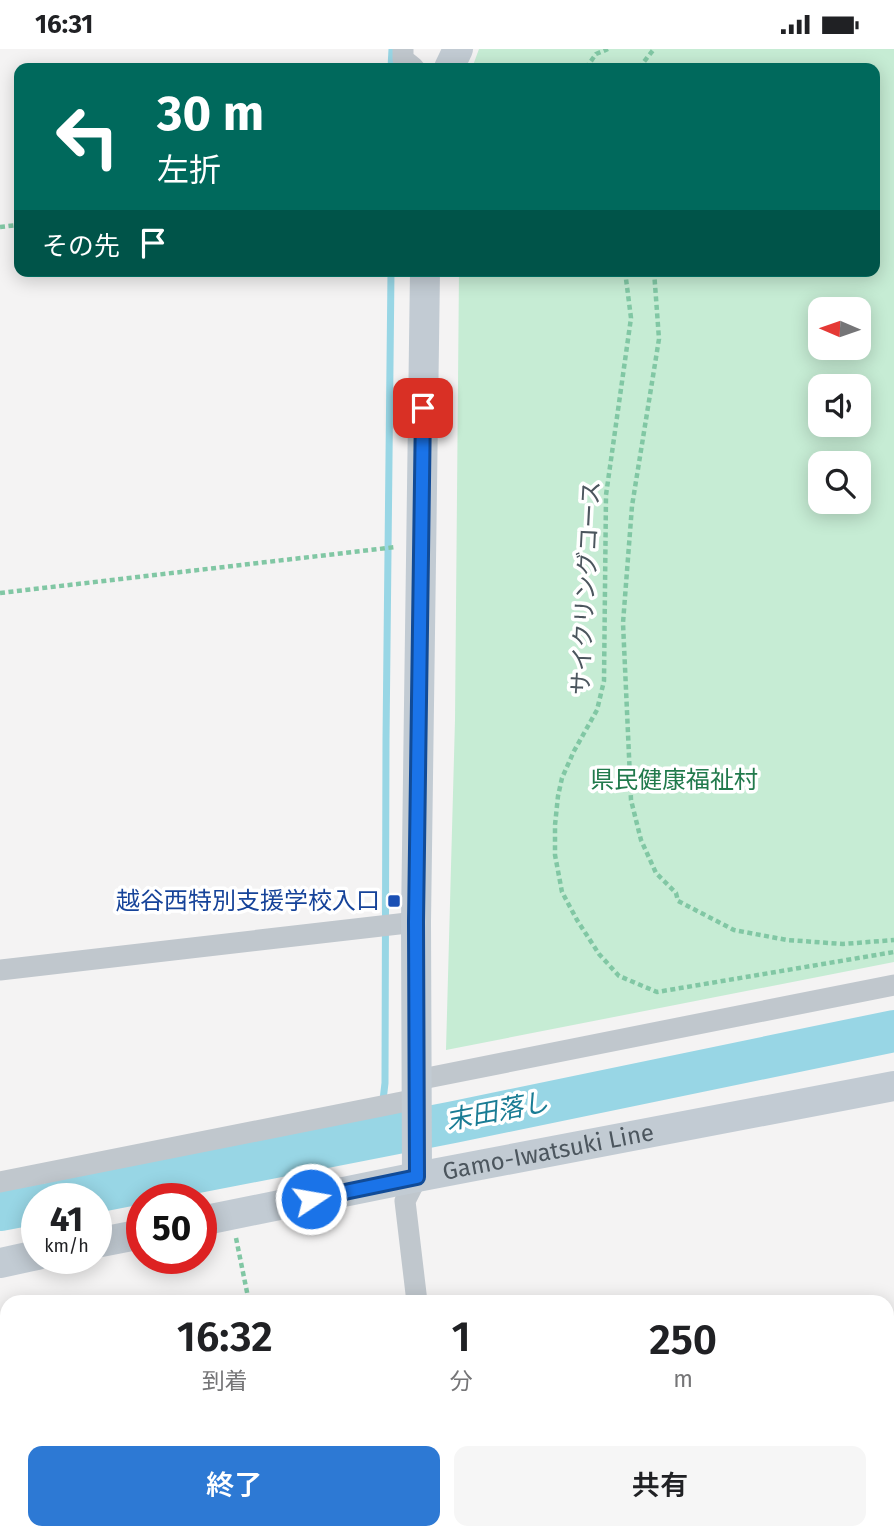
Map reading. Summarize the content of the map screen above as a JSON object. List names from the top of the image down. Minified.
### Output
{"streets":{"street":["Gamo-Iwatsuki Line"],"path":["サイクリングコース"]},"water":["末田落し"],"parks":["県民健康福祉村"],"places":{"transit":["越谷西特別支援学校入口"]},"north":"left","page":{"status":"16:31","turn":["30 m","左折"],"then":"その先","speed":"41 km/h","limit":"50","eta":["16:32","到着","1","分","250","m"],"buttons":["終了","共有"]}}
